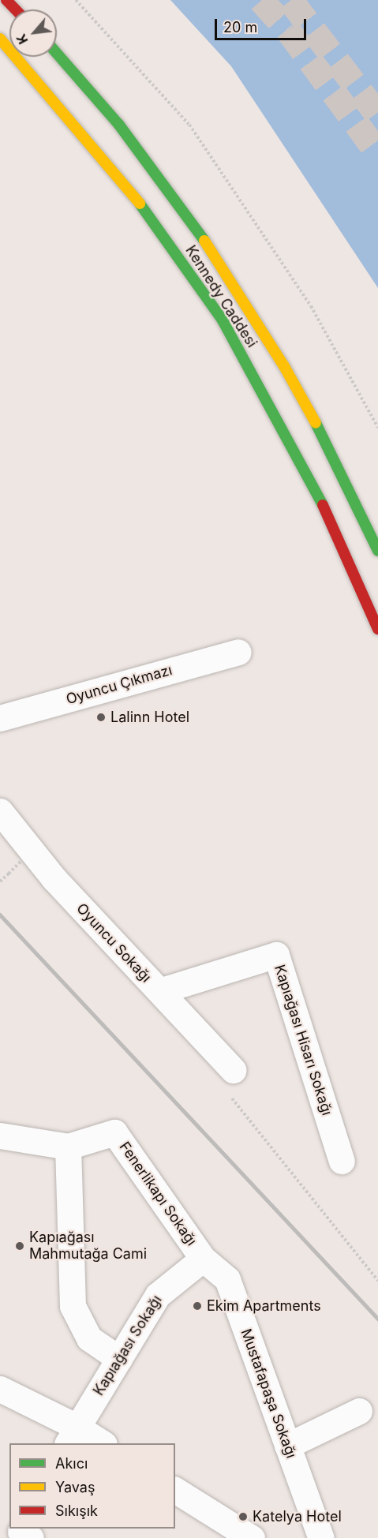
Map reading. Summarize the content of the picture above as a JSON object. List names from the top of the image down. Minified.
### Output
{"streets":{"main road":["Kennedy Caddesi"],"street":["Oyuncu Çıkmazı","Oyuncu Sokağı","Kapıağası Hisarı Sokağı","Fenerlikapı Sokağı","Kapıağası Sokağı","Mustafapaşa Sokağı"]},"crossings":[["Oyuncu Sokağı","Kapıağası Hisarı Sokağı"],["Fenerlikapı Sokağı","Kapıağası Sokağı"],["Fenerlikapı Sokağı","Mustafapaşa Sokağı"],["Kapıağası Sokağı","Mustafapaşa Sokağı"]],"places":["Lalinn Hotel","Kapıağası Mahmutağa Cami","Ekim Apartments","Katelya Hotel"],"legend":["Akıcı","Yavaş","Sıkışık"],"scale_bar":"20 m","north":"bottom left"}
